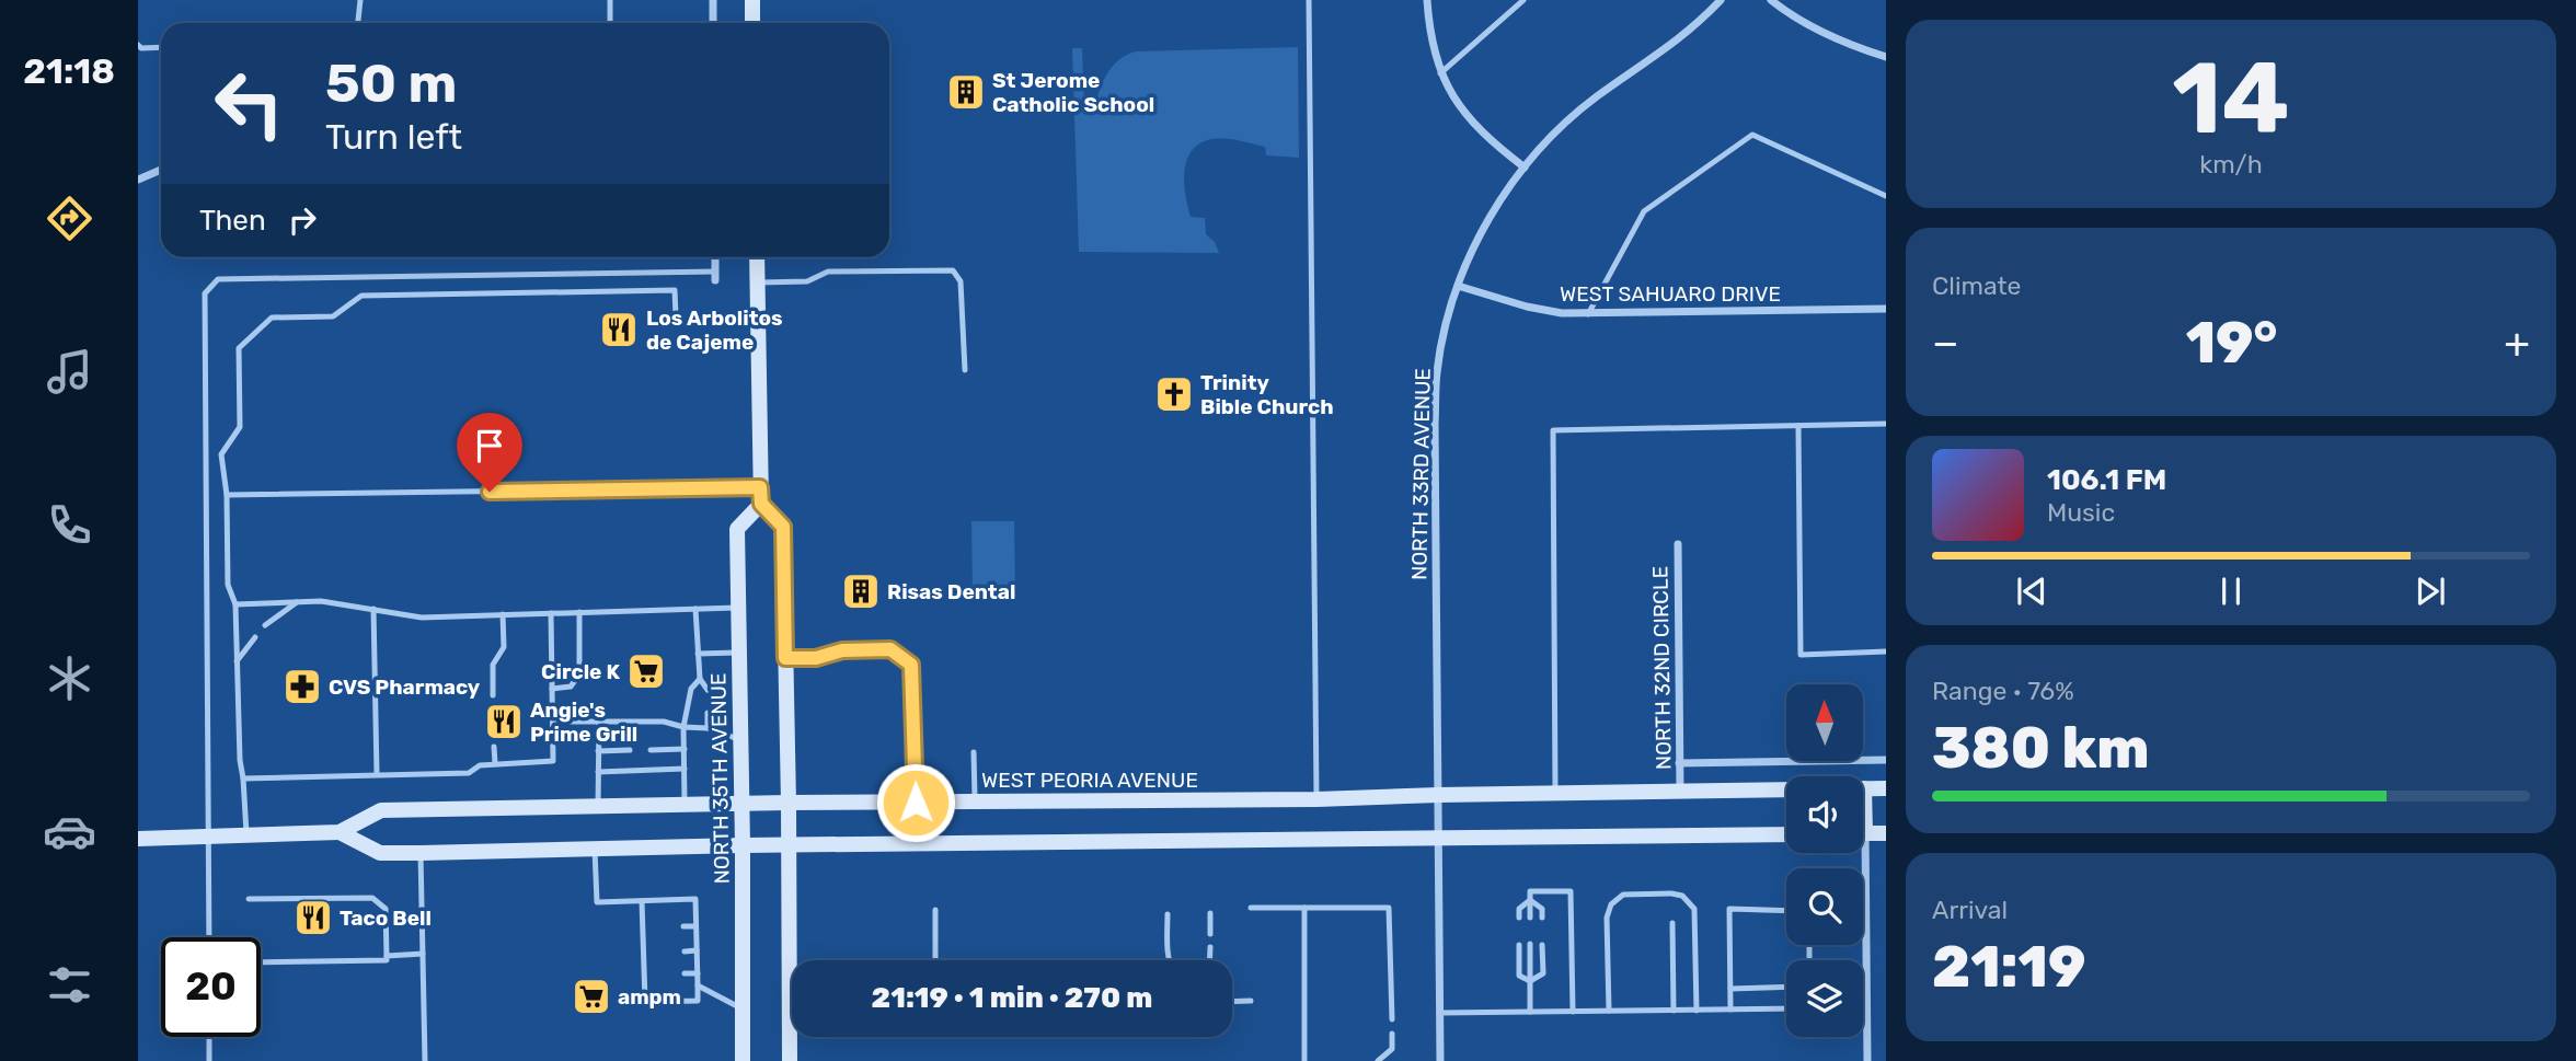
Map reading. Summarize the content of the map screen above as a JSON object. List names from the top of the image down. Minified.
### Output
{"streets":{"main road":["NORTH 35TH AVENUE","WEST PEORIA AVENUE"],"street":["WEST SAHUARO DRIVE","NORTH 33RD AVENUE","NORTH 32ND CIRCLE"]},"crossings":[["WEST SAHUARO DRIVE","NORTH 33RD AVENUE"],["NORTH 33RD AVENUE","WEST PEORIA AVENUE"],["NORTH 32ND CIRCLE","WEST PEORIA AVENUE"],["NORTH 35TH AVENUE","WEST PEORIA AVENUE"]],"places":{"building":["St Jerome Catholic School","Risas Dental"],"restaurant":["Los Arbolitos de Cajeme","Angie's Prime Grill","Taco Bell"],"church":["Trinity Bible Church"],"supermarket":["Circle K","ampm"],"pharmacy":["CVS Pharmacy"]},"north":"top","page":{"tabs":"21:18","tile":[["14","km/h"],"Climate",["Range · 76%","380 km"],["Arrival","21:19"]],"turn":["50 m","Turn left"],"then":"Then","heat":["−","19°","+"],"song":["106.1 FM","Music"],"limit":"20","trip":"21:19 · 1 min · 270 m"}}
